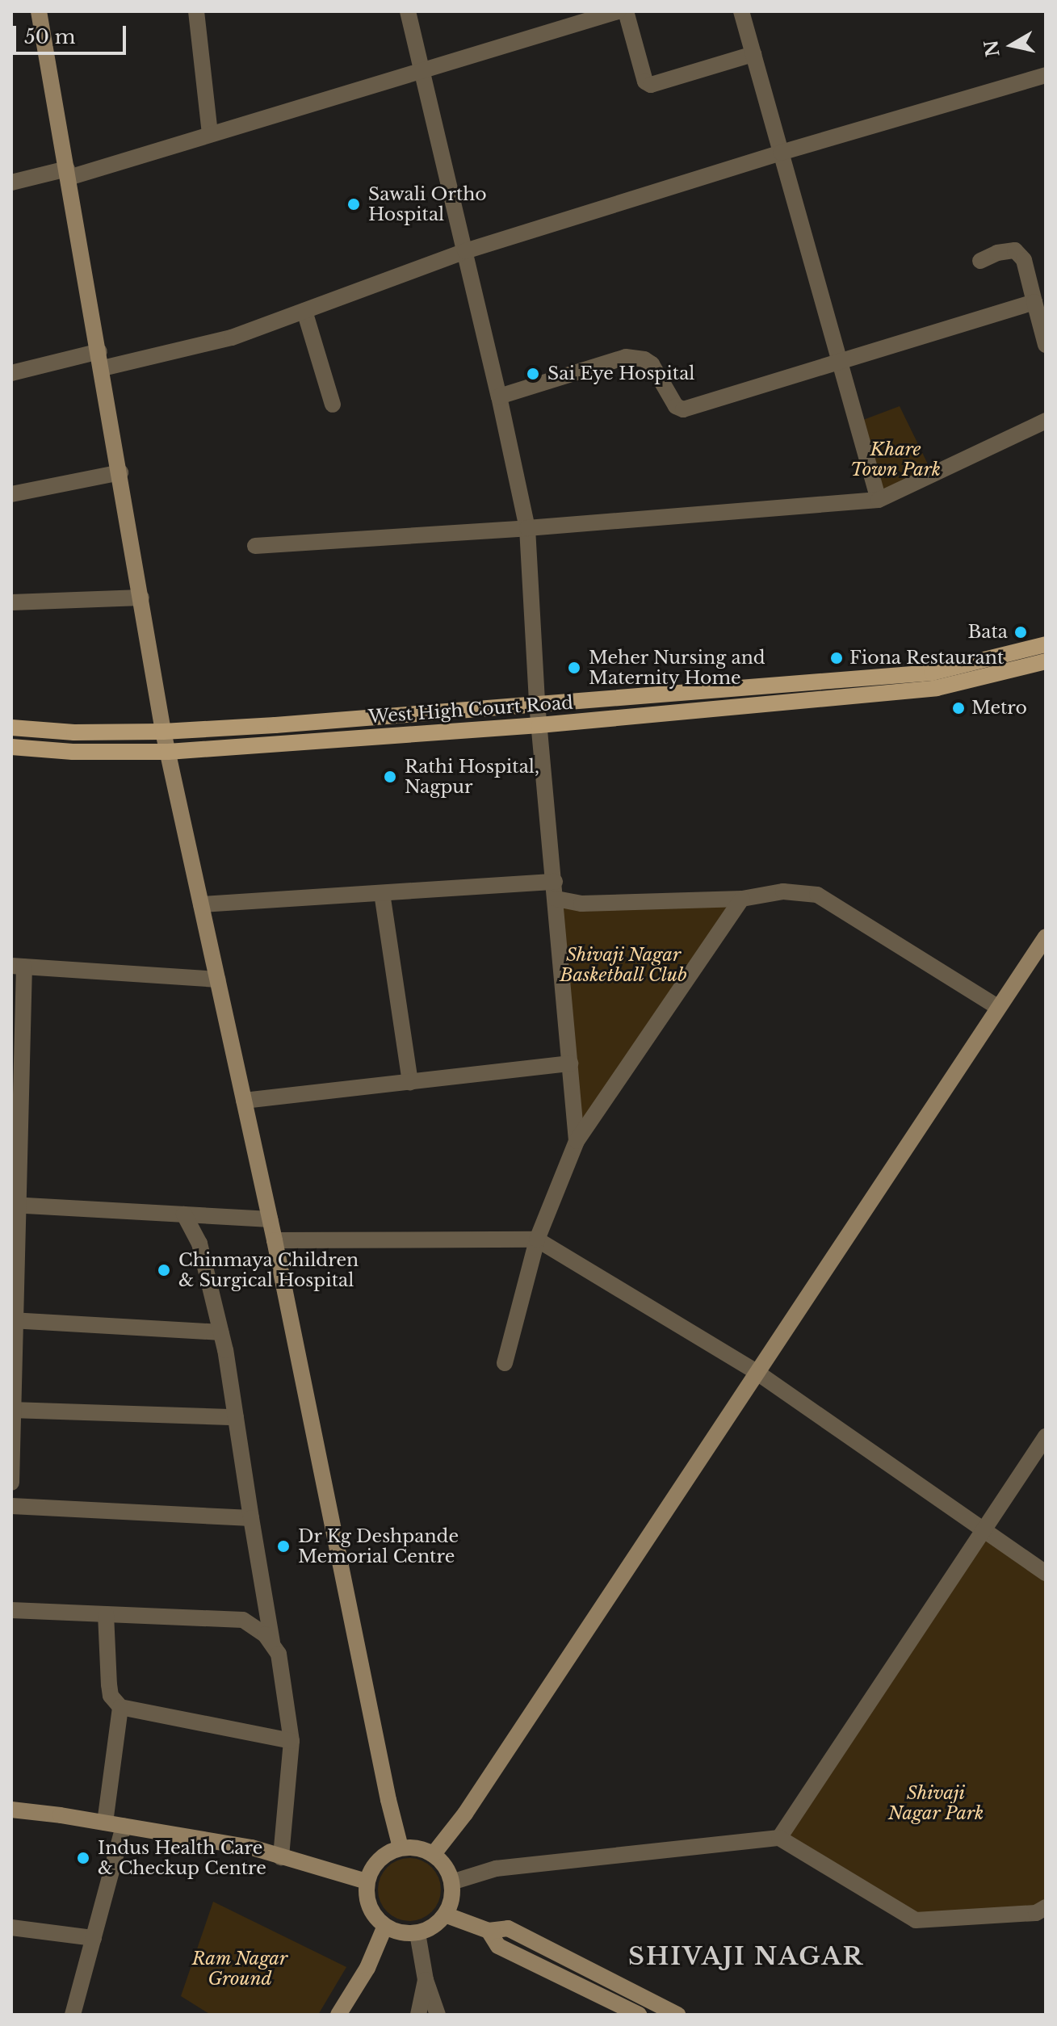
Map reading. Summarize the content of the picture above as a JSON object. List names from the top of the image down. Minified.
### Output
{"streets":{"main road":["West High Court Road"]},"districts":["SHIVAJI NAGAR"],"parks":["Khare Town Park","Shivaji Nagar Basketball Club","Shivaji Nagar Park","Ram Nagar Ground"],"places":["Sawali Ortho Hospital","Sai Eye Hospital","Bata","Fiona Restaurant","Meher Nursing and Maternity Home","Metro","Rathi Hospital, Nagpur","Chinmaya Children & Surgical Hospital","Dr Kg Deshpande Memorial Centre","Indus Health Care & Checkup Centre"],"scale_bar":"50 m","north":"left"}
